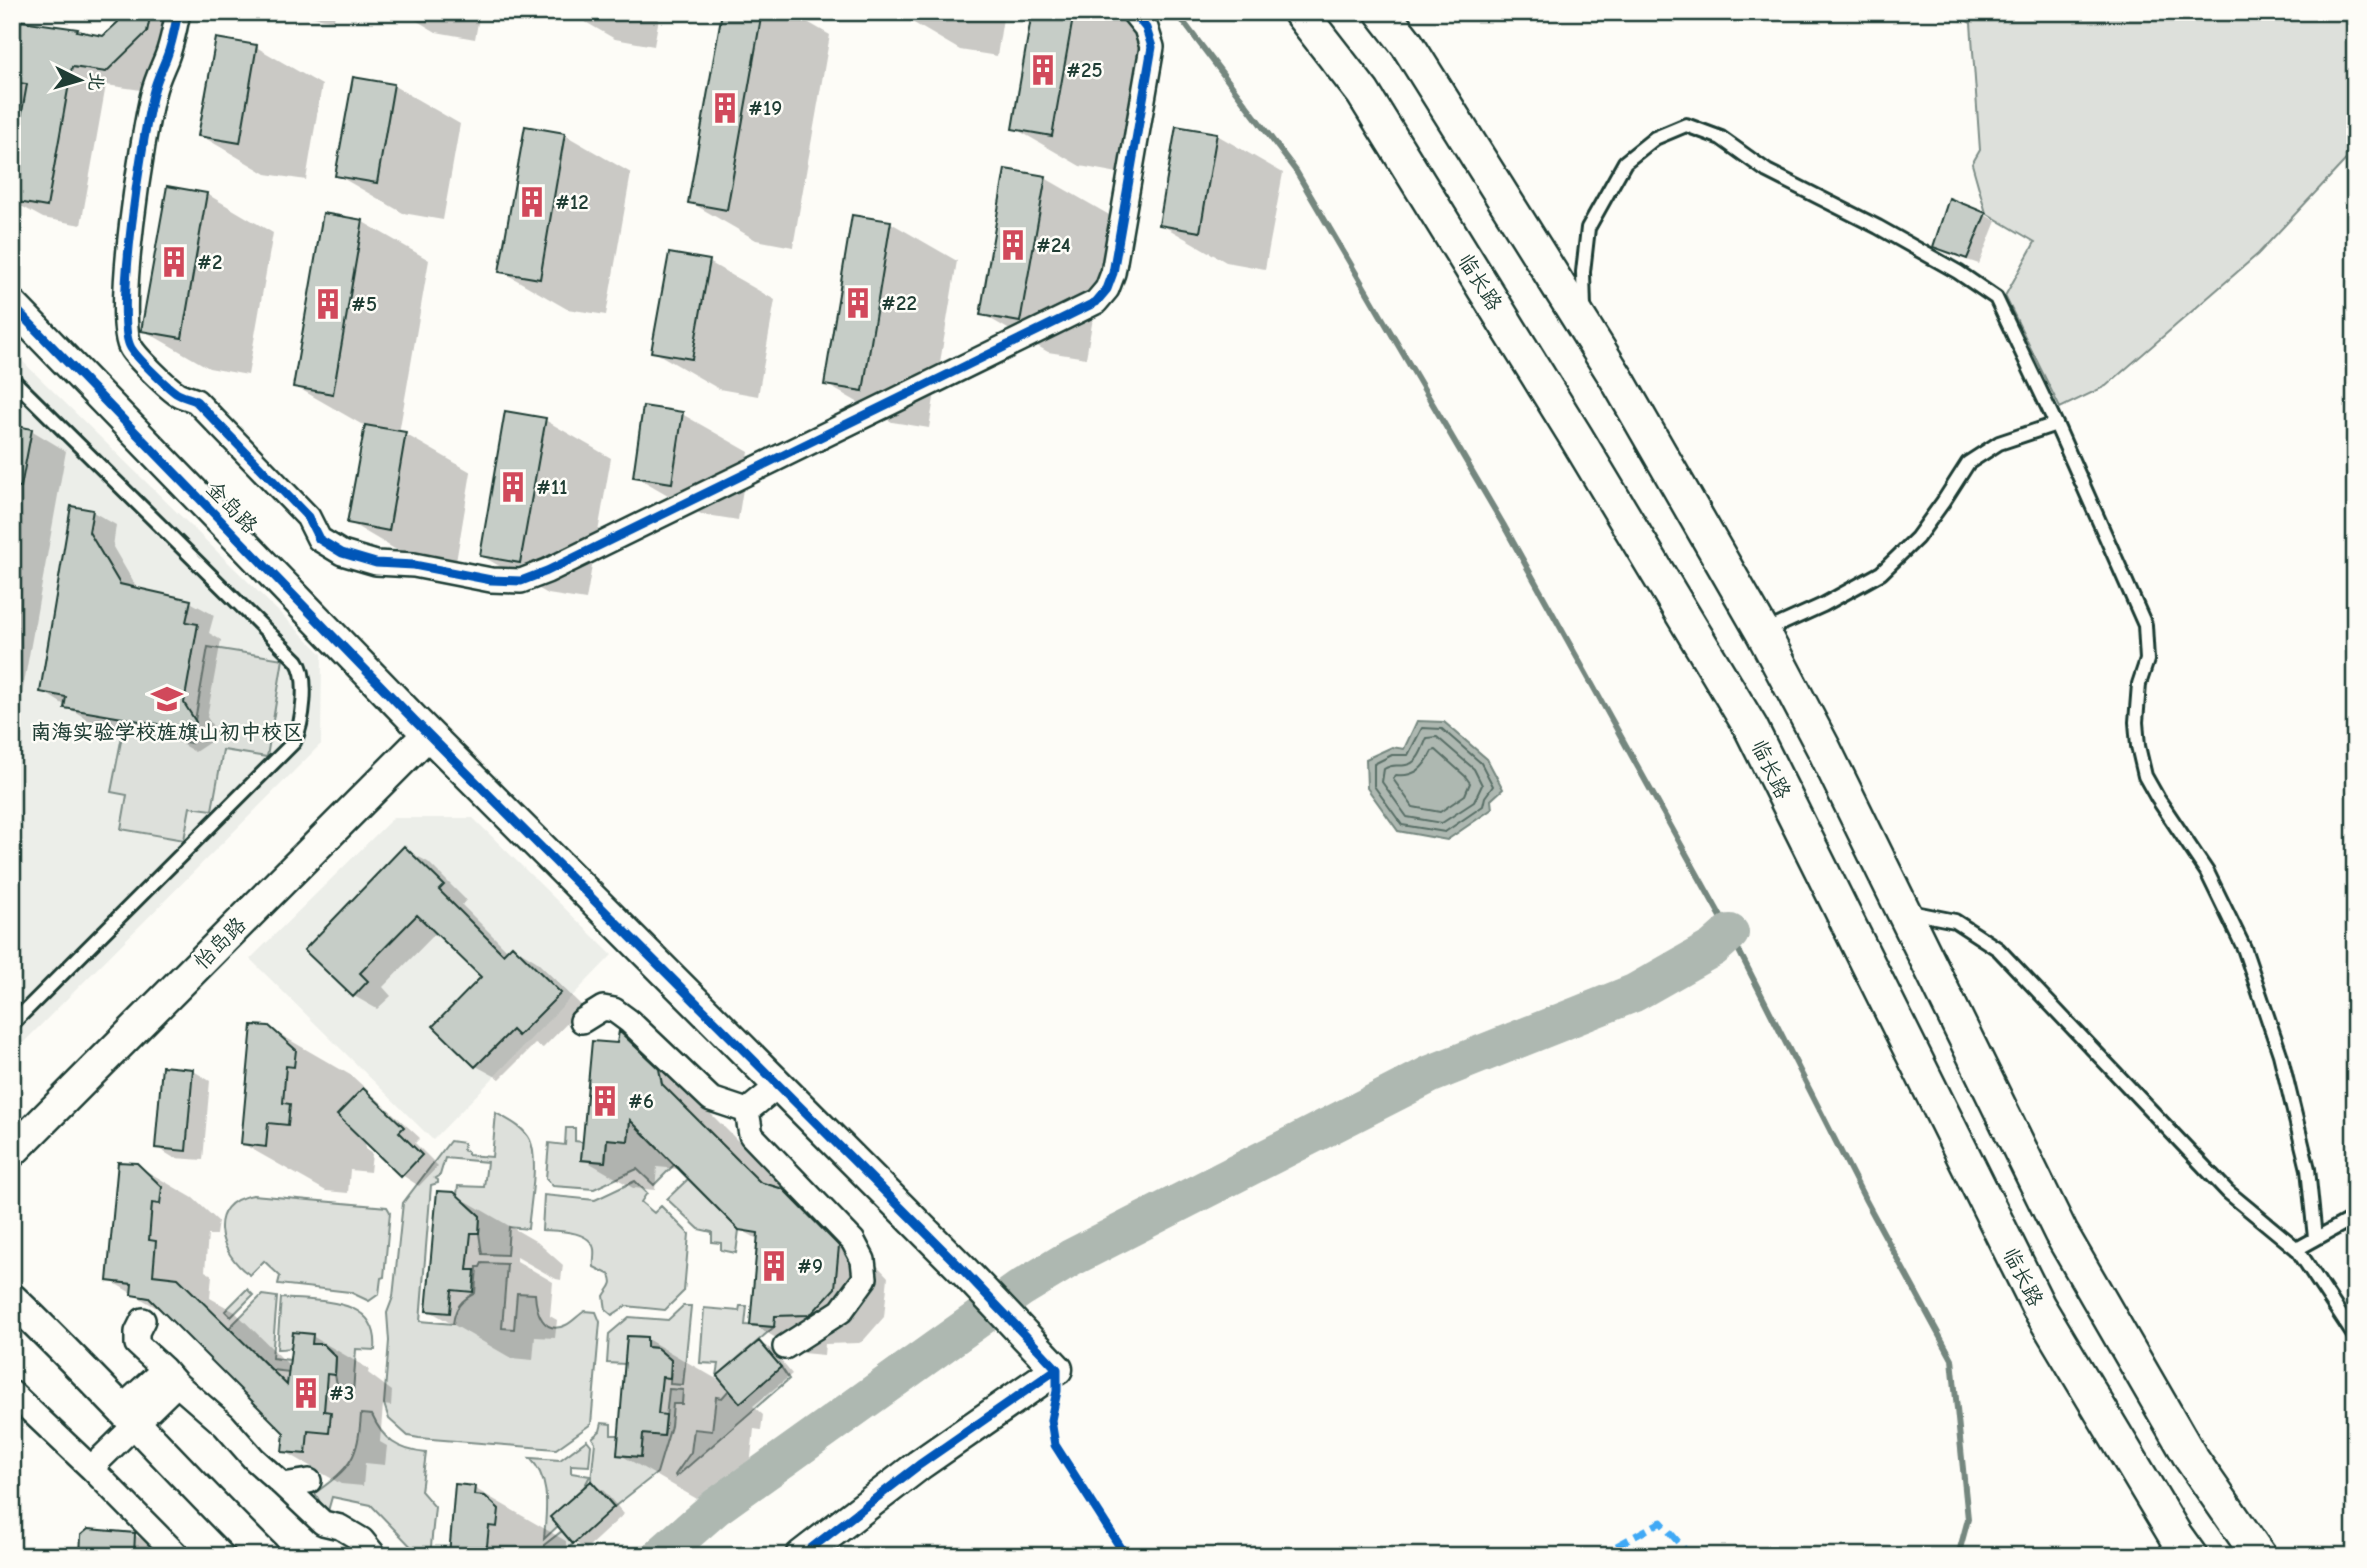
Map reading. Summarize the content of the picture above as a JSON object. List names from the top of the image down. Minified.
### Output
{"streets":{"main road":["临长路"],"street":["金岛路","怡岛路"]},"crossings":[["金岛路","怡岛路"]],"places":{"building":["#25","#19","#12","#24","#2","#22","#5","#11","#6","#9","#3"],"school or university":["南海实验学校旌旗山初中校区"]},"north":"right"}
